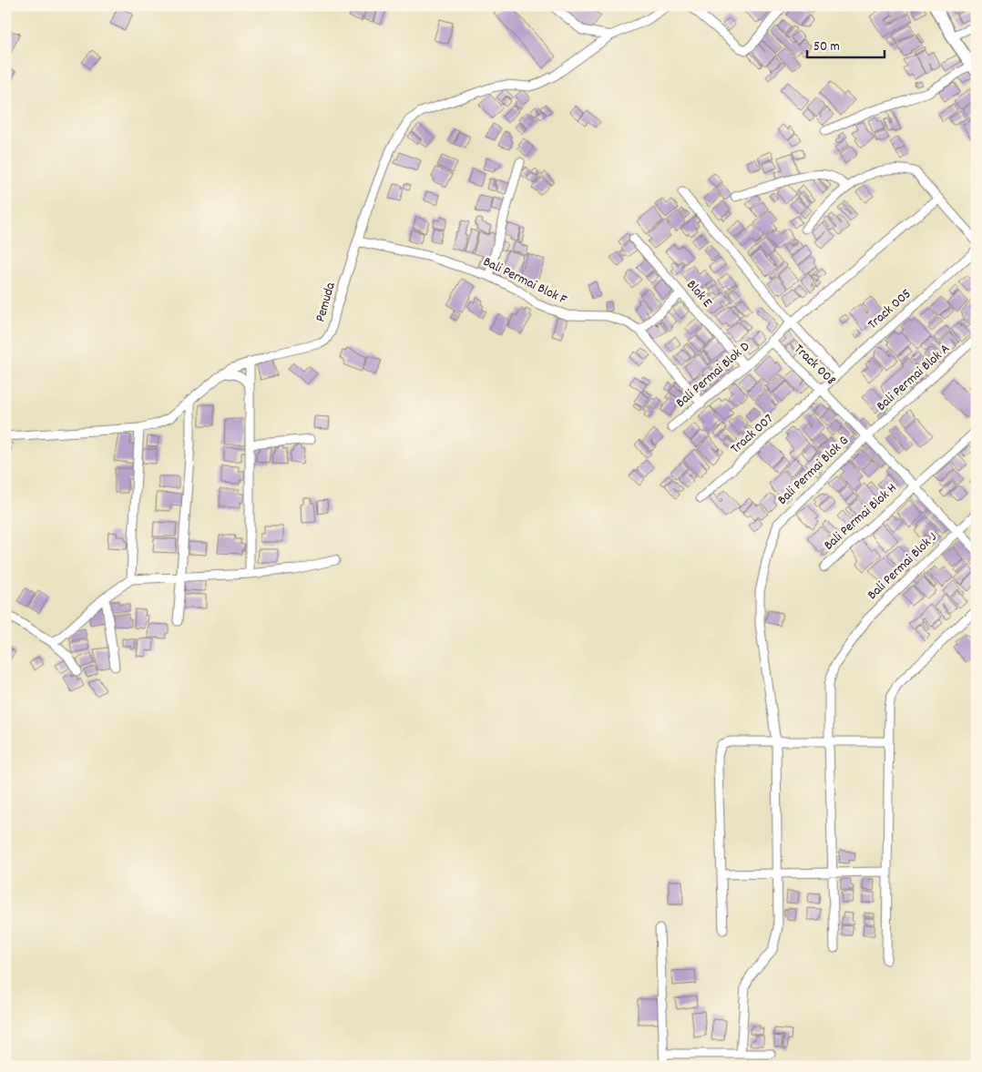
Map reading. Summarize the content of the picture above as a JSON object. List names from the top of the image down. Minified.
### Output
{"streets":{"street":["Bali Permai Blok F","Blok E","Pemuda","Track 005","Track 008","Bali Permai Blok D","Bali Permai Blok A","Track 007","Bali Permai Blok G","Bali Permai Blok H","Bali Permai Blok J"]},"crossings":[["Bali Permai Blok F","Pemuda"],["Bali Permai Blok F","Bali Permai Blok D"],["Blok E","Bali Permai Blok D"],["Track 005","Track 008"],["Track 005","Track 007"],["Track 008","Bali Permai Blok D"],["Track 008","Bali Permai Blok A"],["Track 008","Track 007"],["Track 008","Bali Permai Blok G"],["Track 008","Bali Permai Blok H"],["Track 008","Bali Permai Blok J"],["Bali Permai Blok A","Bali Permai Blok G"]],"scale_bar":"50 m"}
